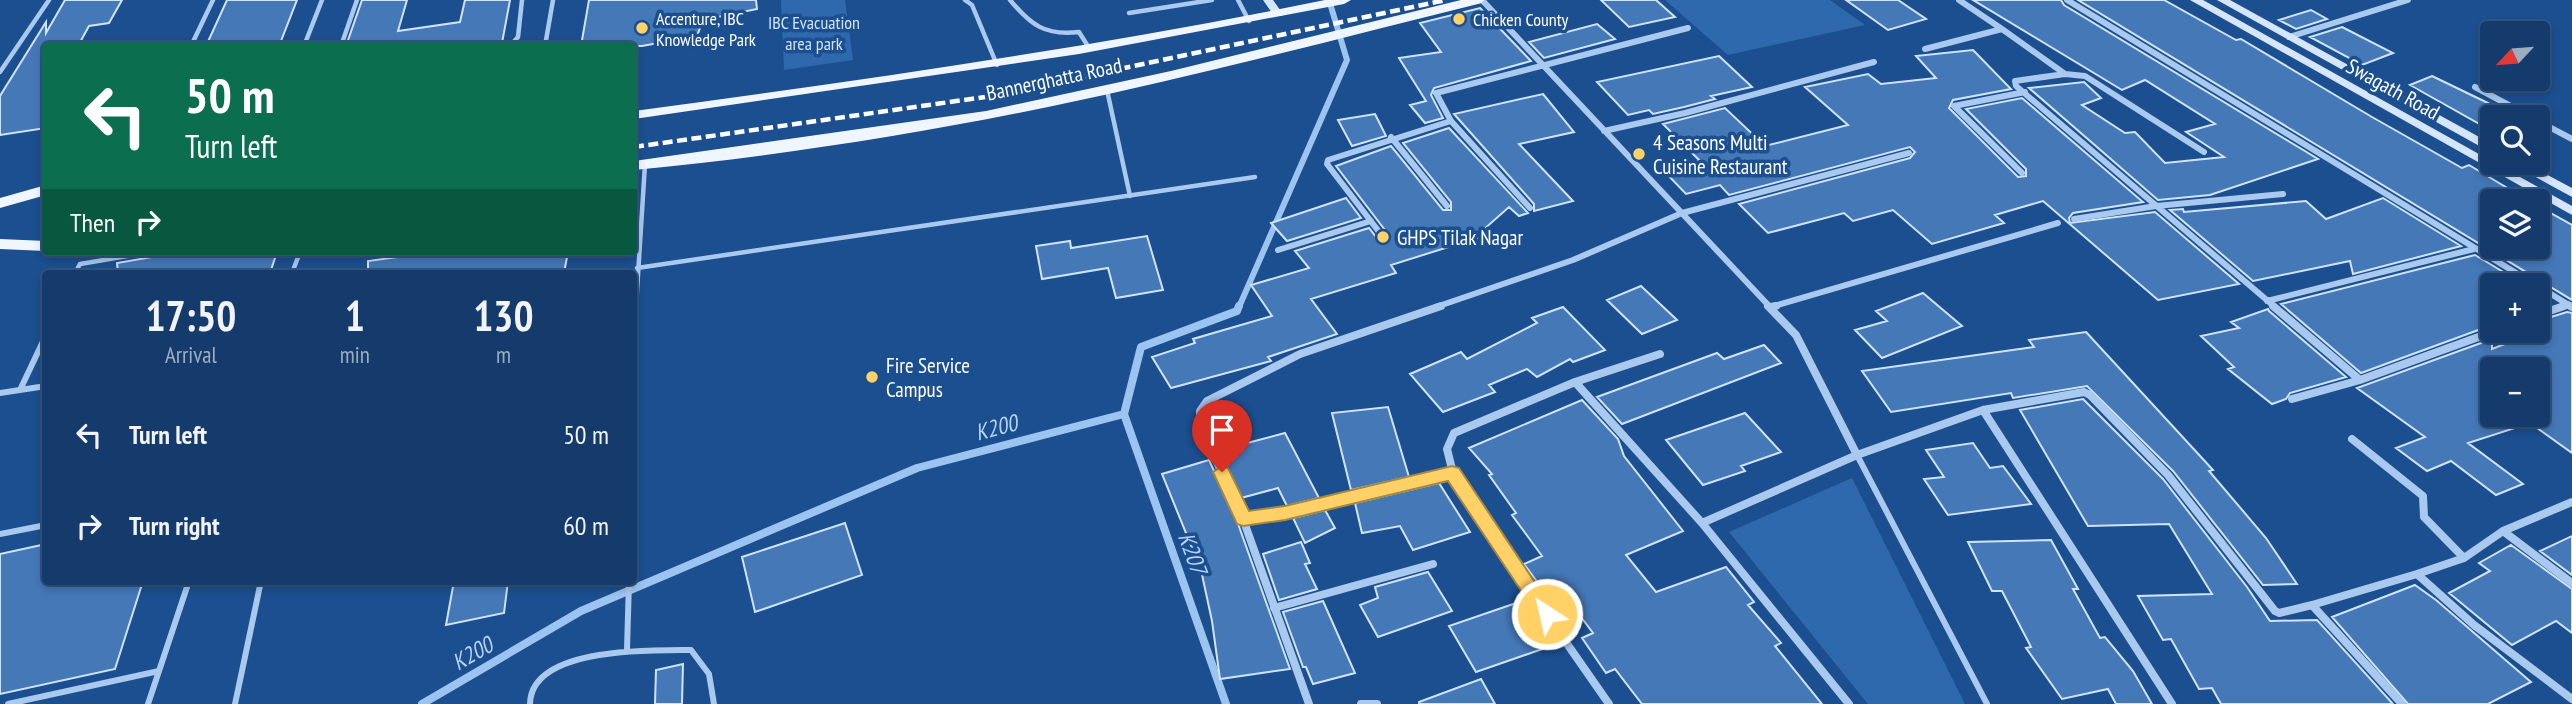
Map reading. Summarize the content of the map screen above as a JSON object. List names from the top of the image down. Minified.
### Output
{"streets":{"main road":["Bannerghatta Road","Swagath Road"]},"water":["K200","K207"],"parks":["IBC Evacuation area park"],"places":["Chicken County","Accenture, IBC Knowledge Park","4 Seasons Multi Cuisine Restaurant","GHPS Tilak Nagar","Fire Service Campus"],"north":"bottom left","page":{"map_buttons":["+","−"],"turn":["50 m","Turn left"],"then":"Then","eta":["17:50","Arrival","1","min","130","m"],"list":[{"name":"Turn left","value":"50 m"},{"name":"Turn right","value":"60 m"}]}}
